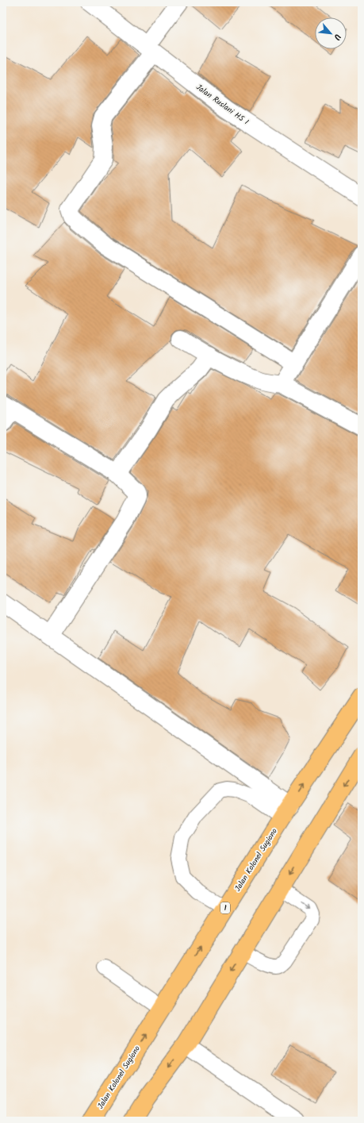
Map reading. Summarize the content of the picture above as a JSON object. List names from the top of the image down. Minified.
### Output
{"streets":{"highway":["Jalan Kolonel Sugiono","1"],"street":["Jalan Ruslani HS I"]},"north":"bottom right"}
